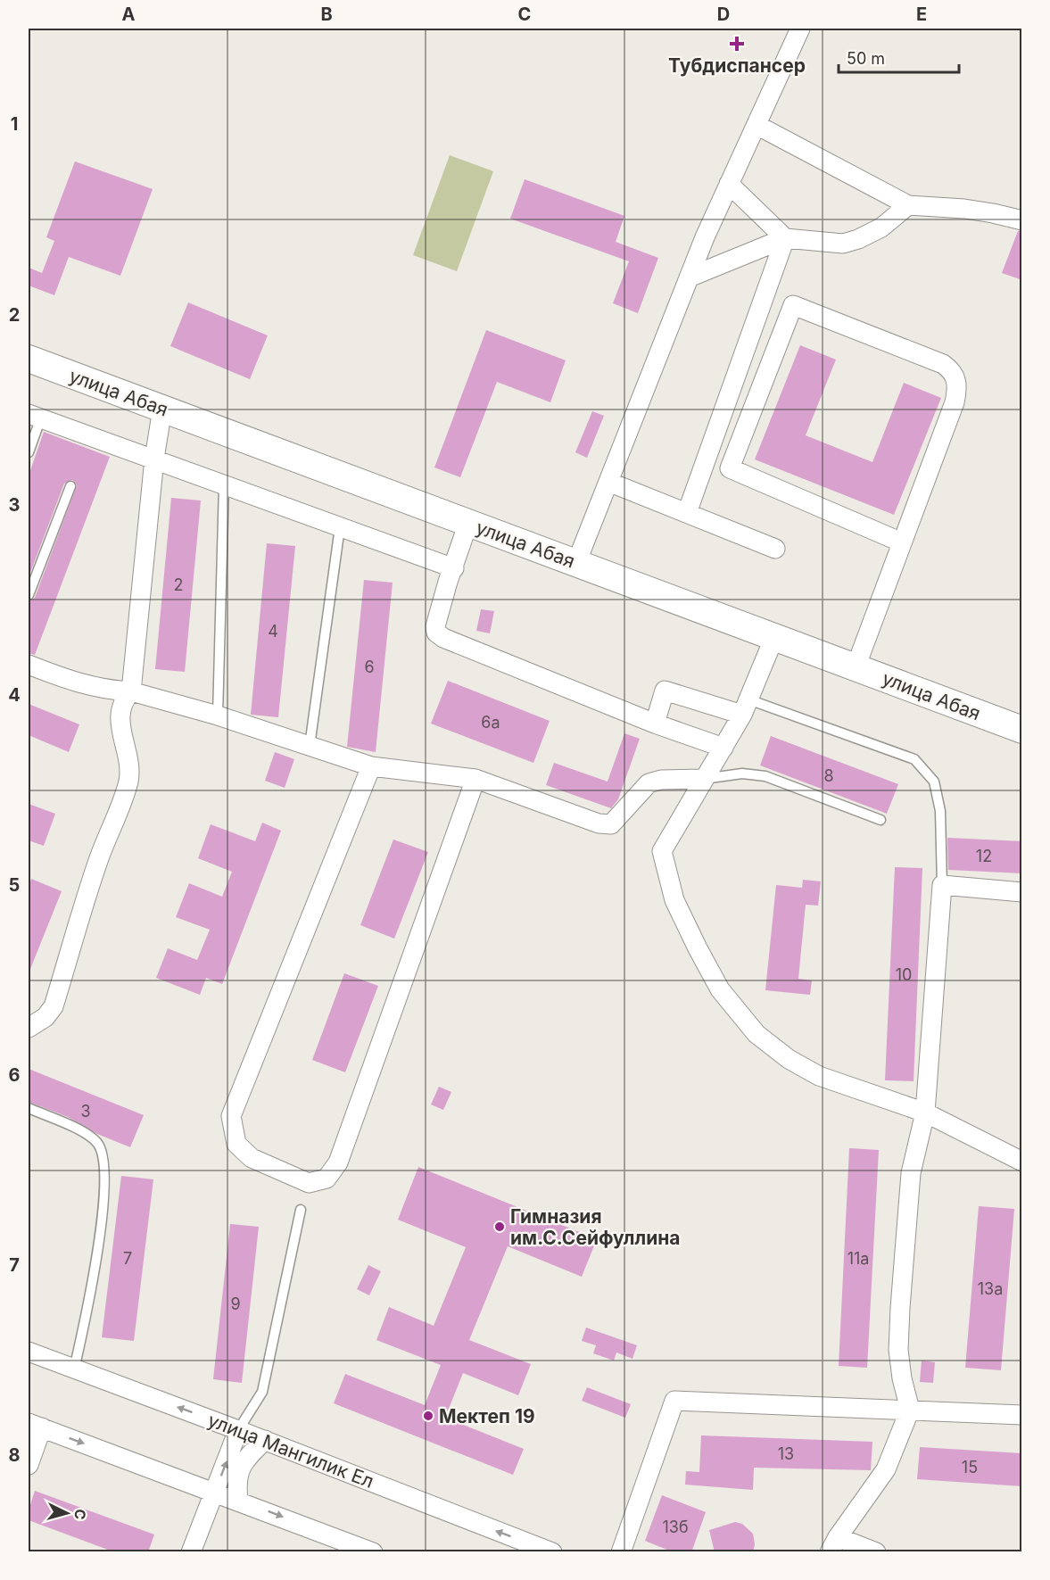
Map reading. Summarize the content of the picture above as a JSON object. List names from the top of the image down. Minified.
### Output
{"streets":{"street":["улица Абая","улица Мангилик Ел"]},"places":{"health":["Тубдиспансер"],"other":["Гимназия им.С.Сейфуллина","Мектеп 19"]},"house_numbers":["2","4","6","6а","8","12","10","3","7","11а","13а","9","13","15","13б"],"scale_bar":"50 m","north":"right","grid":{"columns":["A","B","C","D","E"],"rows":["1","2","3","4","5","6","7","8"]}}
